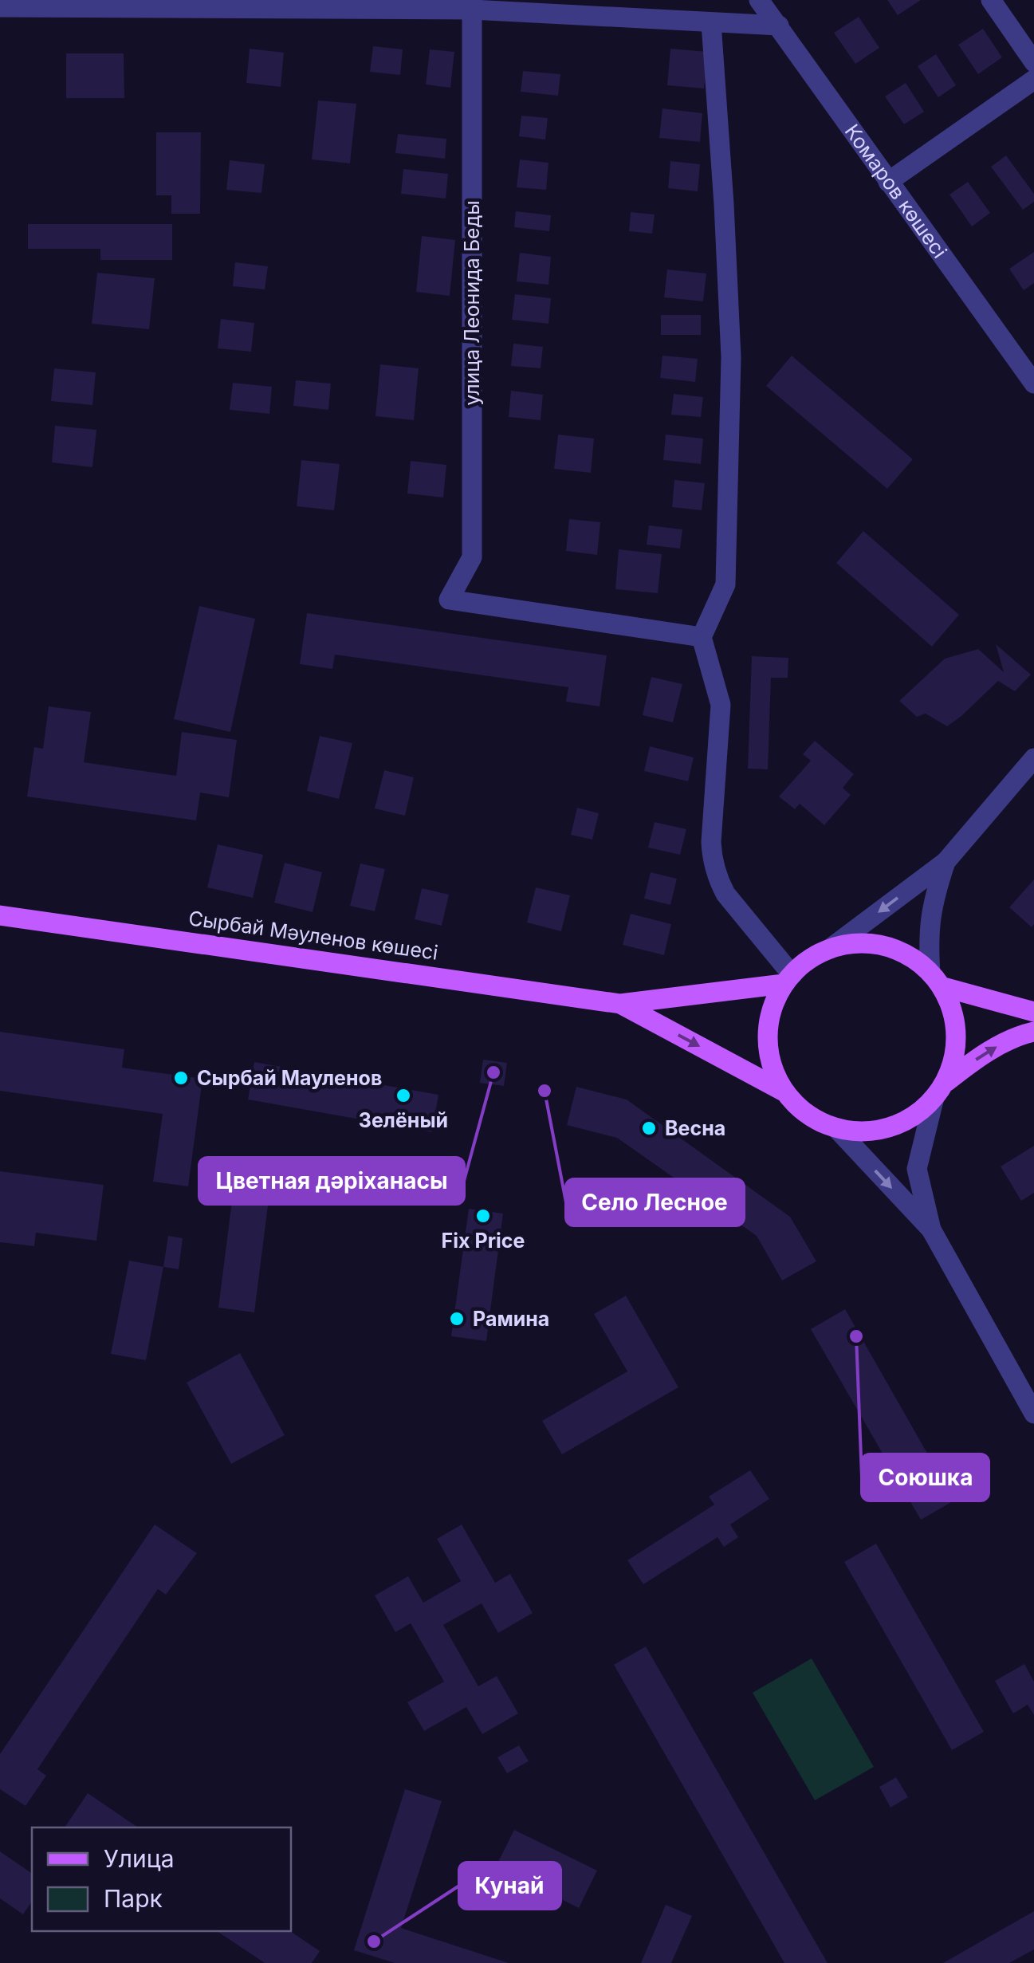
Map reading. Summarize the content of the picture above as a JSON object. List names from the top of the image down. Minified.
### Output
{"streets":{"main road":["Сырбай Мәуленов көшесі"],"street":["Комаров көшесі","улица Леонида Беды"]},"places":["Цветная дәріханасы","Сырбай Мауленов","Село Лесное","Зелёный","Весна","Fix Price","Рамина","Союшка","Кунай"],"legend":["Улица","Парк"]}
